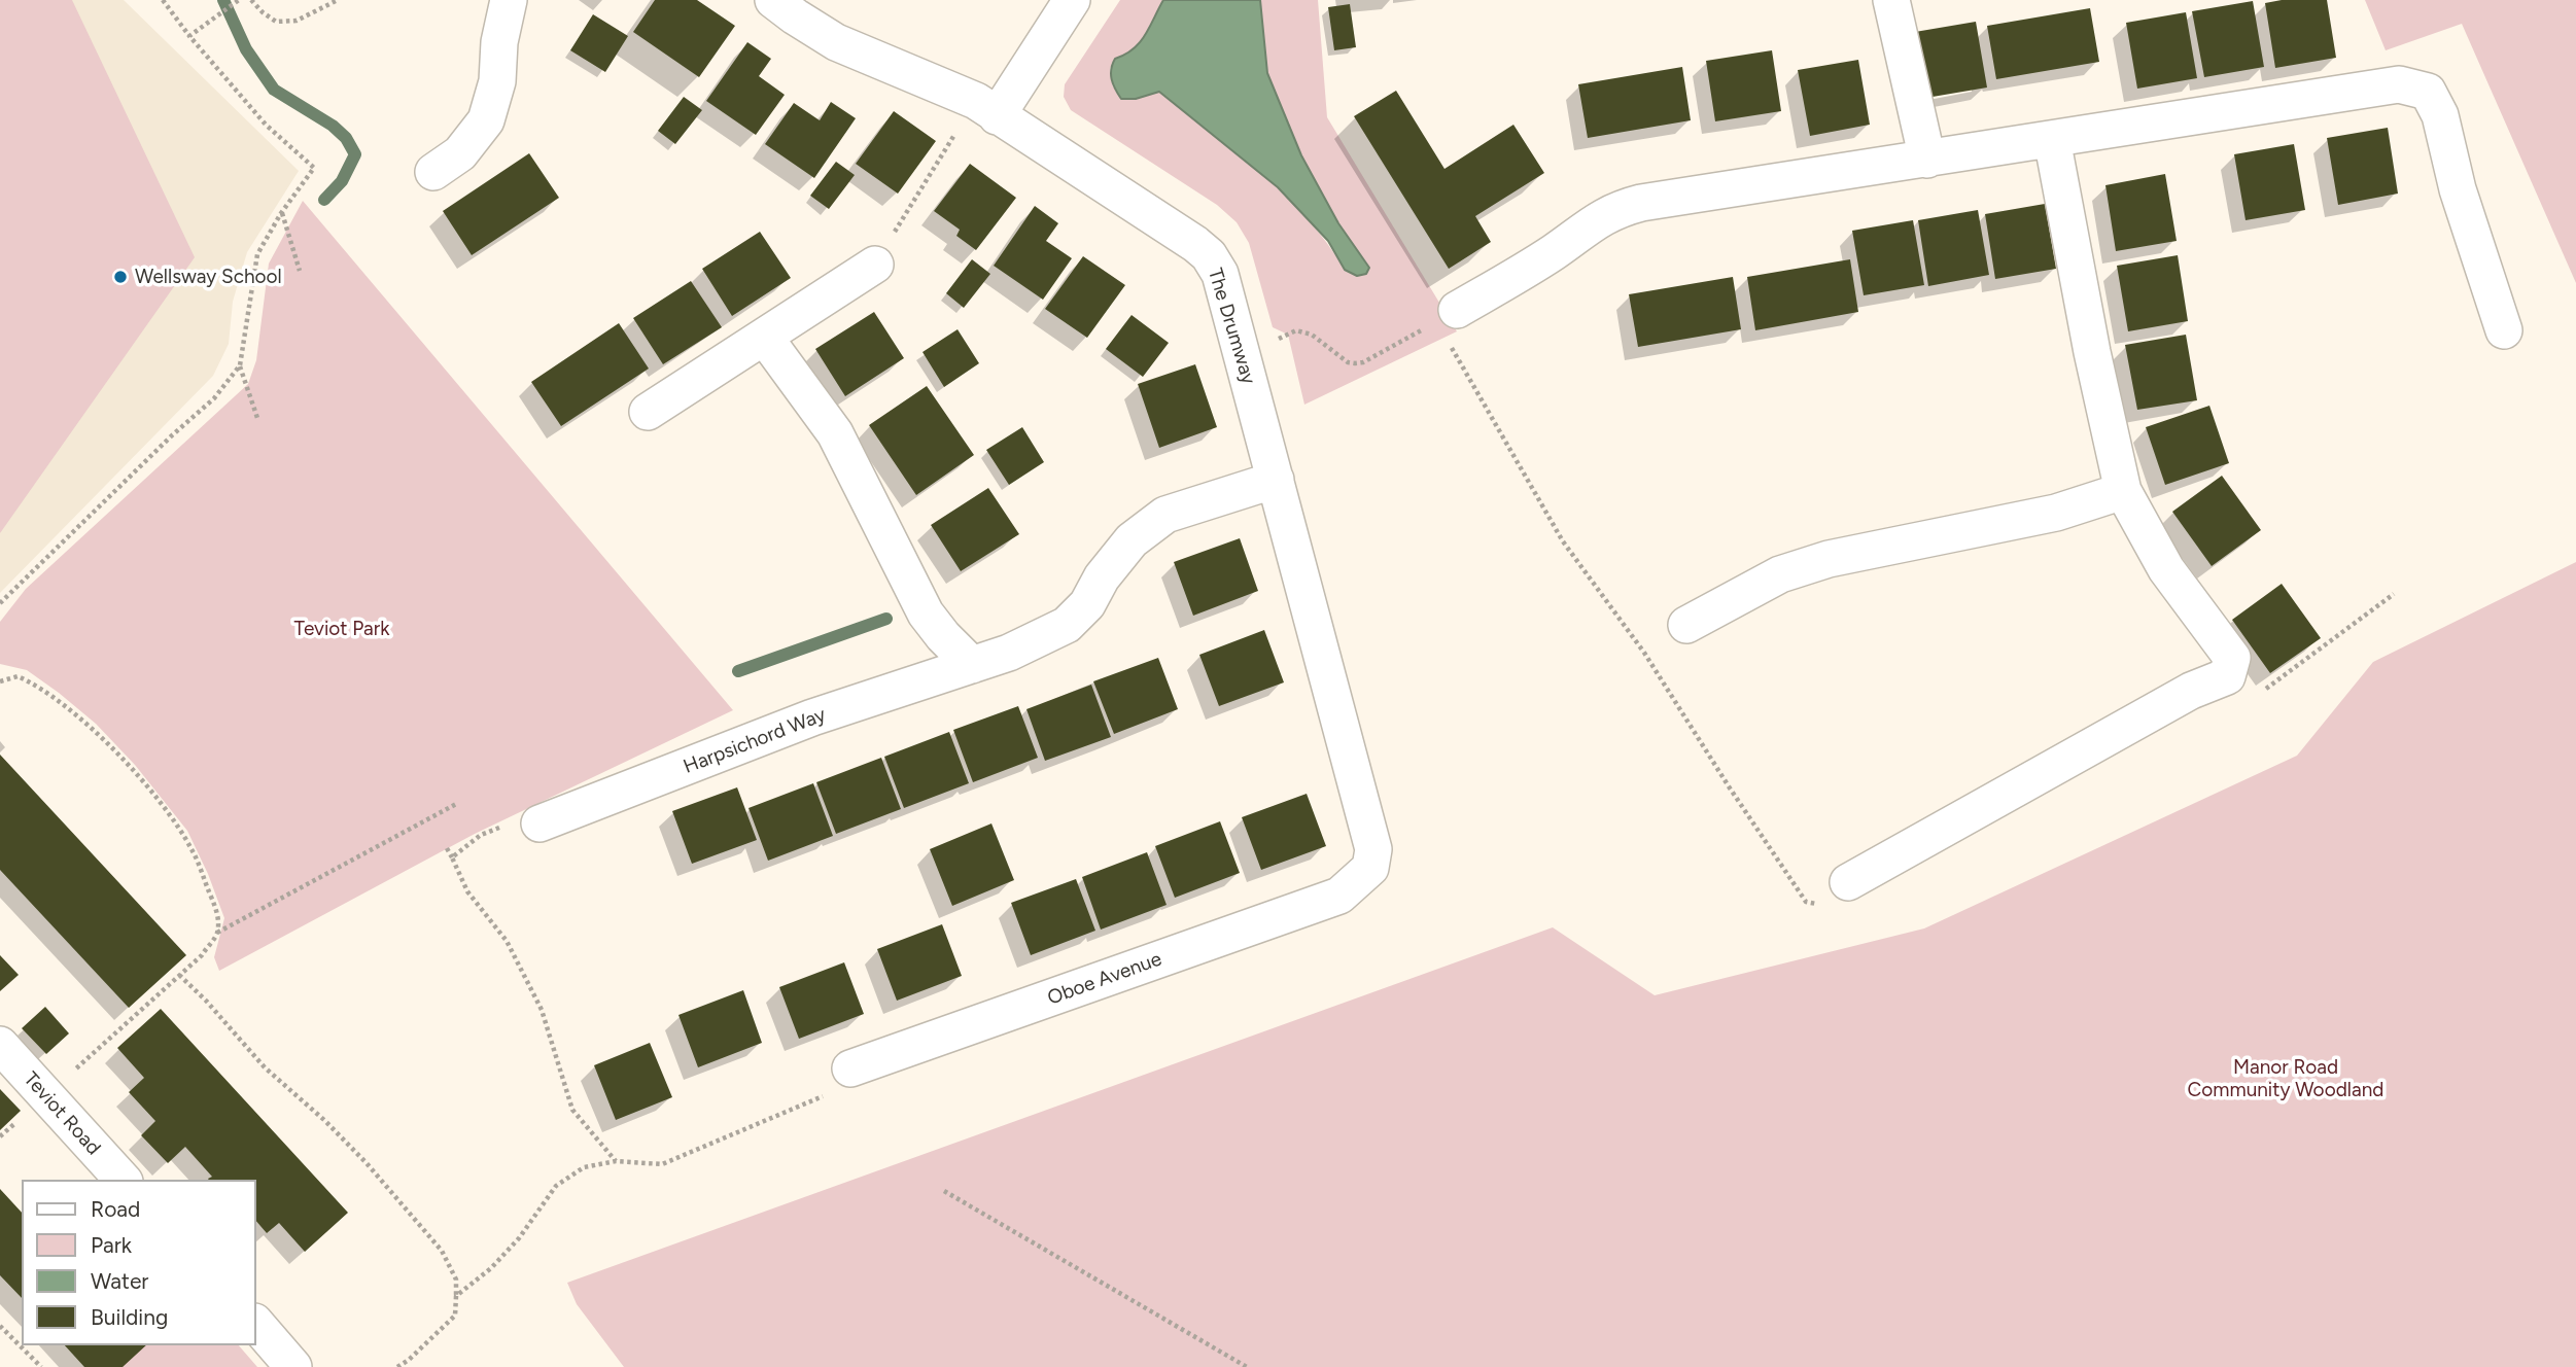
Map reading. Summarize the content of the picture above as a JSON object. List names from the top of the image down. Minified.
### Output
{"streets":{"street":["The Drumway","Harpsichord Way","Oboe Avenue","Teviot Road"]},"crossings":[["The Drumway","Harpsichord Way"],["The Drumway","Oboe Avenue"]],"parks":["Teviot Park","Manor Road Community Woodland"],"places":["Wellsway School"],"legend":["Road","Park","Water","Building"]}
